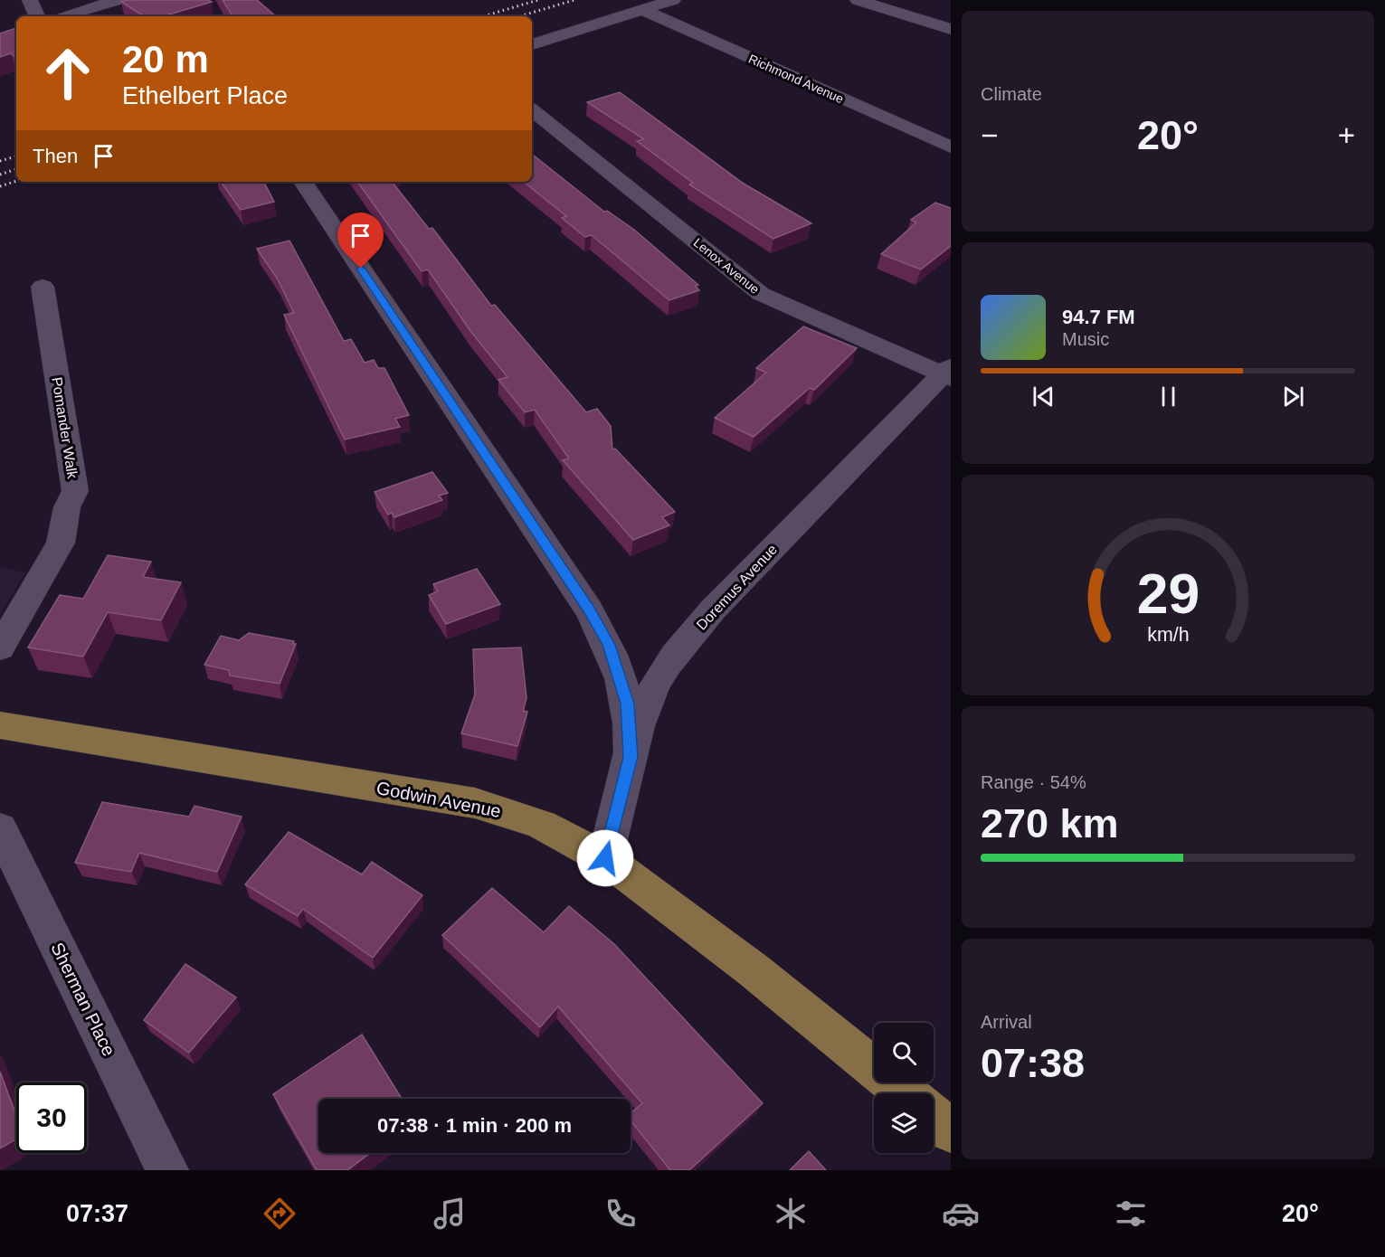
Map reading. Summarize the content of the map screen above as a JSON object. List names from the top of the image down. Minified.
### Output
{"streets":{"main road":["Godwin Avenue"],"street":["Richmond Avenue","Lenox Avenue","Pomander Walk","Doremus Avenue","Sherman Place"]},"crossings":[["Lenox Avenue","Doremus Avenue"],["Doremus Avenue","Godwin Avenue"]],"page":{"tile":["Climate",["Range · 54%","270 km"],["Arrival","07:38"]],"turn":["20 m","Ethelbert Place"],"heat":["−","20°","+"],"then":"Then","song":["94.7 FM","Music"],"limit":"30","trip":"07:38 · 1 min · 200 m","tabs":["07:37","20°"],"gauge":["29","km/h"]}}
